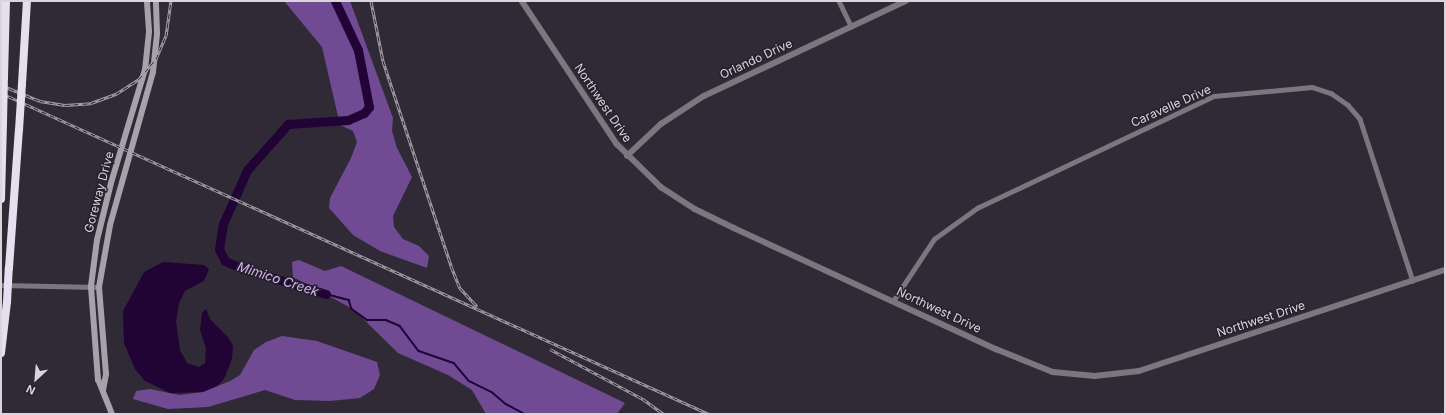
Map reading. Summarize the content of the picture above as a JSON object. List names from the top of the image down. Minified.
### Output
{"streets":{"main road":["Goreway Drive"],"street":["Orlando Drive","Northwest Drive","Caravelle Drive"]},"crossings":[["Orlando Drive","Northwest Drive"],["Northwest Drive","Caravelle Drive"]],"water":["Mimico Creek"],"north":"bottom left"}
